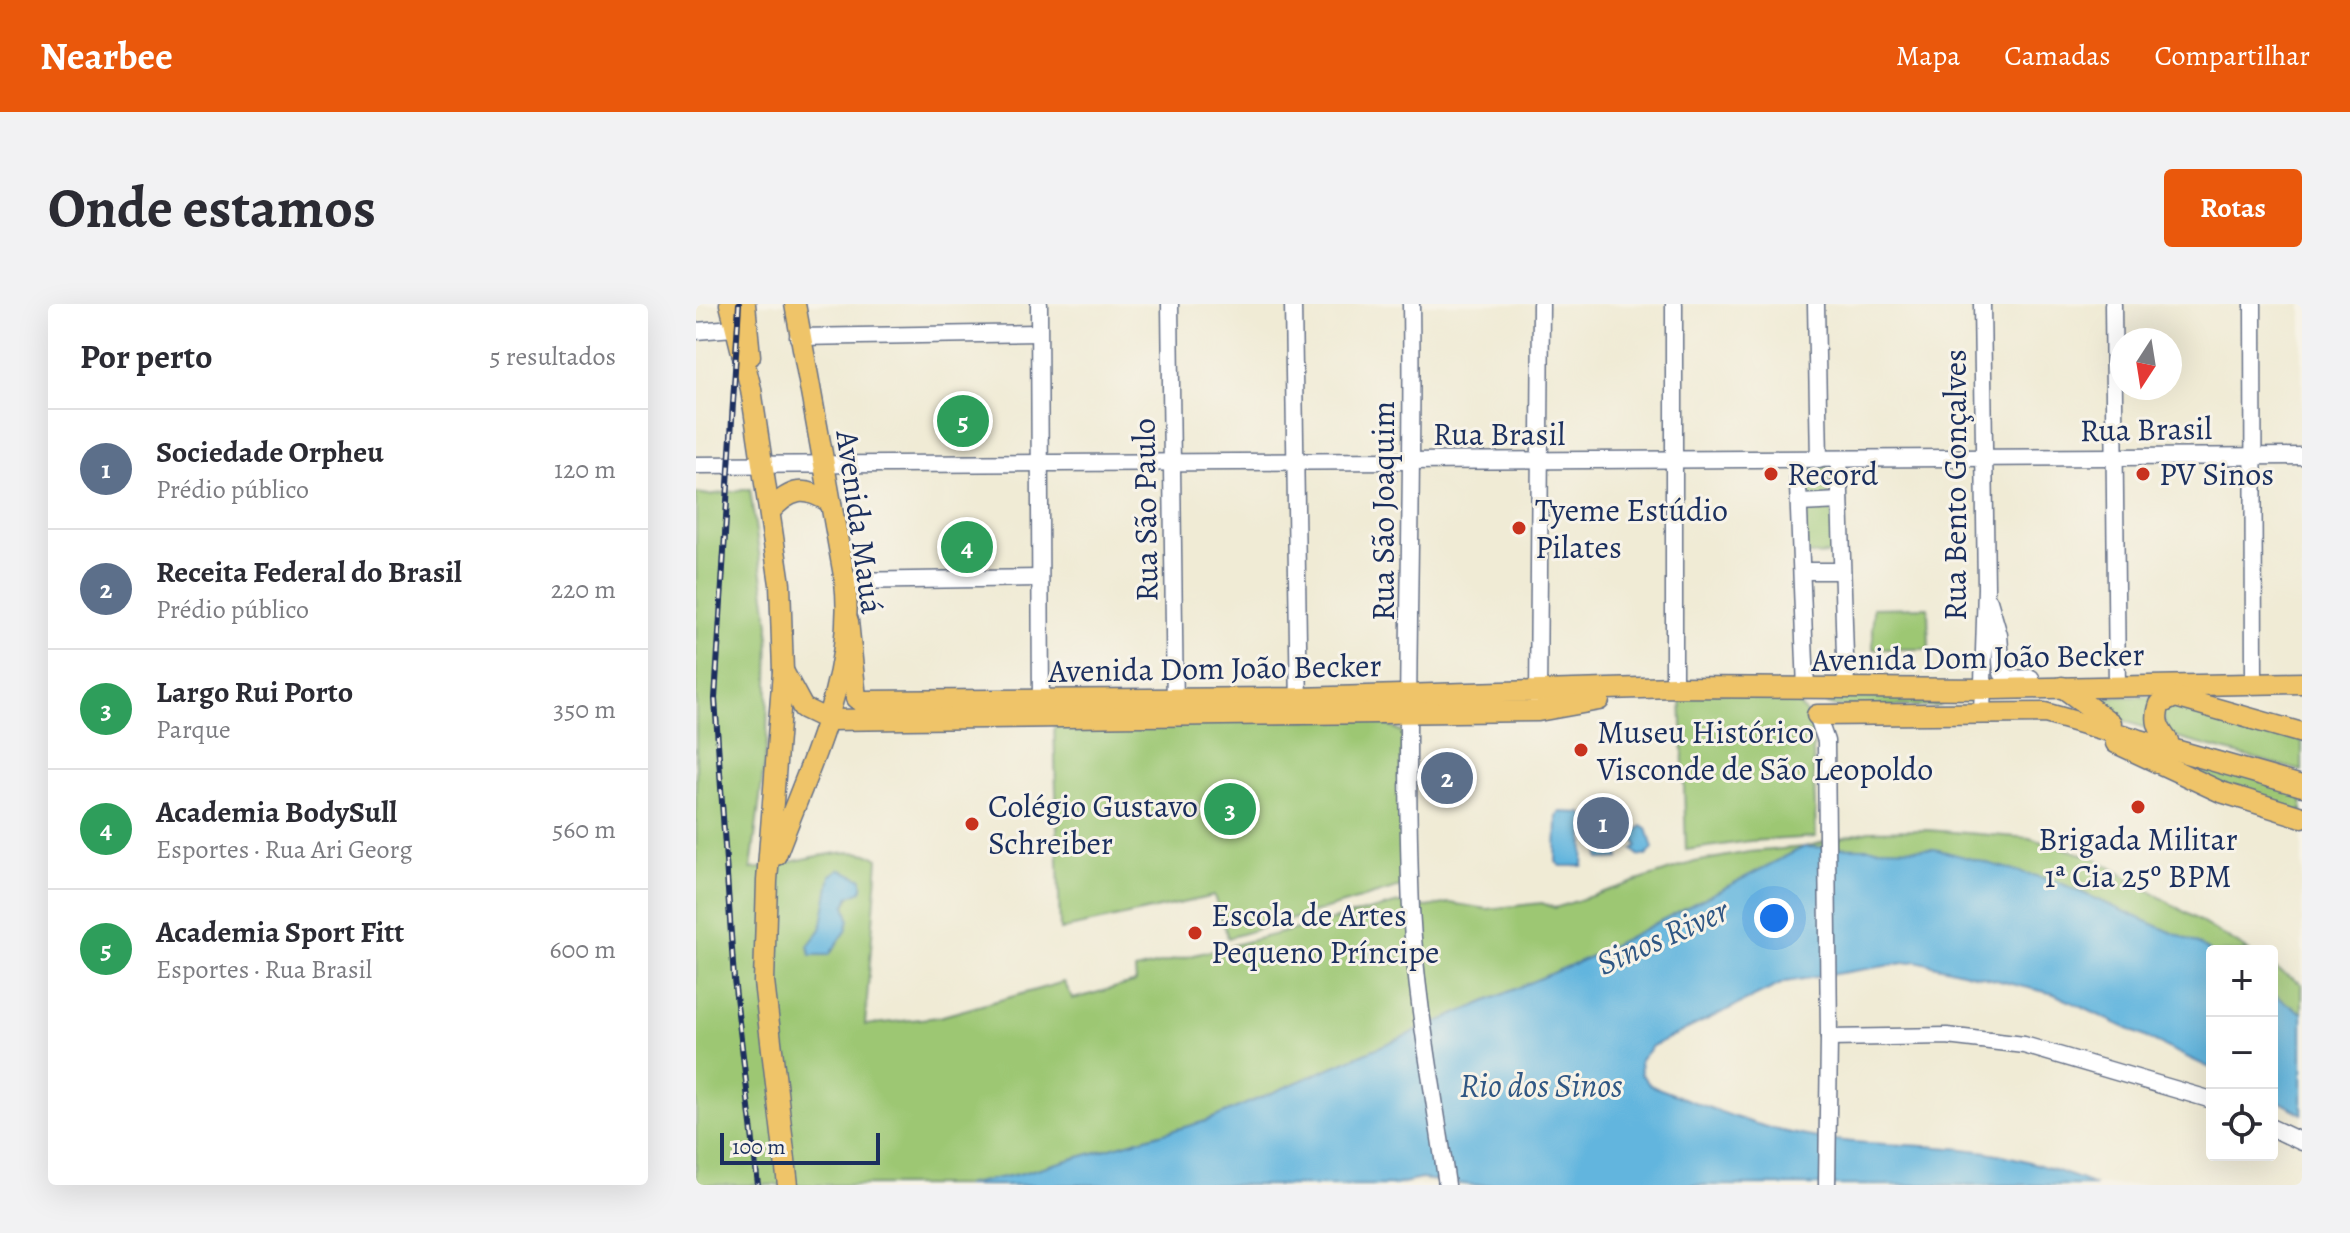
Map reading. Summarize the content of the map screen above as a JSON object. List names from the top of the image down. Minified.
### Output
{"streets":{"main road":["Avenida Mauá","Avenida Dom João Becker"],"street":["Rua Brasil","Rua Bento Gonçalves","Rua São Paulo","Rua São Joaquim"]},"crossings":[["Rua Brasil","Rua Bento Gonçalves"],["Rua Brasil","Rua São Paulo"],["Rua Brasil","Rua São Joaquim"],["Rua Brasil","Avenida Mauá"],["Rua Bento Gonçalves","Avenida Dom João Becker"],["Rua São Paulo","Avenida Dom João Becker"],["Rua São Joaquim","Avenida Dom João Becker"],["Avenida Mauá","Avenida Dom João Becker"]],"water":["Sinos River","Rio dos Sinos"],"places":["Record","PV Sinos","Tyeme Estúdio Pilates","Museu Histórico Visconde de São Leopoldo","Brigada Militar 1ª Cia 25º BPM","Colégio Gustavo Schreiber","Escola de Artes Pequeno Príncipe"],"scale_bar":"100 m","north":"bottom","page":{"header":"Nearbee","nav":["Mapa","Camadas","Compartilhar"],"buttons":"Rotas","title":"Onde estamos","heading":["Por perto","5 resultados"],"pins":["5","4","2","3","1"],"list":[{"mark":"1","name":"Sociedade Orpheu","note":"Prédio público","value":"120 m"},{"mark":"2","name":"Receita Federal do Brasil","note":"Prédio público","value":"220 m"},{"mark":"3","name":"Largo Rui Porto","note":"Parque","value":"350 m"},{"mark":"4","name":"Academia BodySull","note":"Esportes · Rua Ari Georg","value":"560 m"},{"mark":"5","name":"Academia Sport Fitt","note":"Esportes · Rua Brasil","value":"600 m"}],"map_buttons":["+","−"],"scale":"100 m"}}
